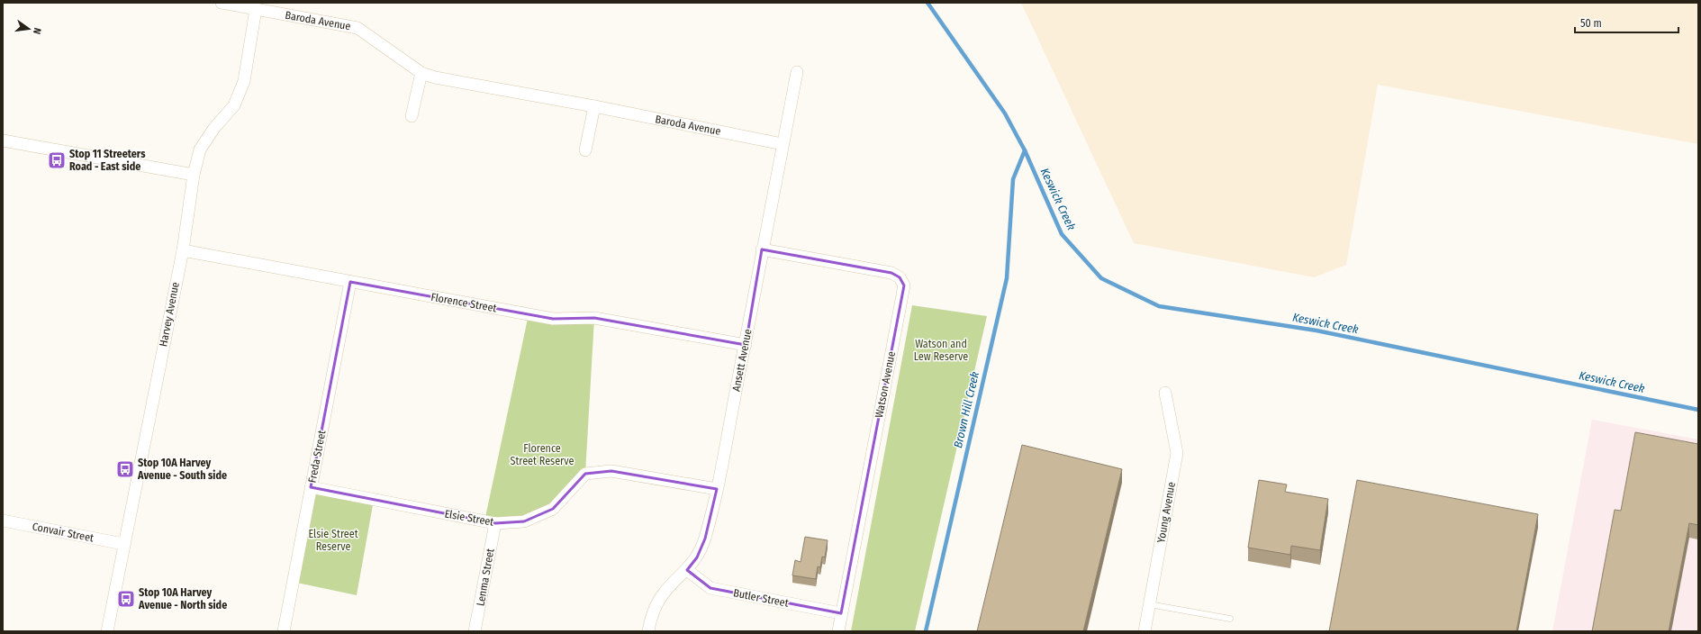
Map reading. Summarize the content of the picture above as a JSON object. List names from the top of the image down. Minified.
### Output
{"streets":{"street":["Baroda Avenue","Florence Street","Harvey Avenue","Ansett Avenue","Watson Avenue","Freda Street","Young Avenue","Elsie Street","Convair Street","Lenma Street","Butler Street"]},"crossings":[["Baroda Avenue","Harvey Avenue"],["Baroda Avenue","Ansett Avenue"],["Florence Street","Harvey Avenue"],["Florence Street","Ansett Avenue"],["Florence Street","Freda Street"],["Harvey Avenue","Convair Street"],["Ansett Avenue","Watson Avenue"],["Ansett Avenue","Elsie Street"],["Ansett Avenue","Butler Street"],["Watson Avenue","Butler Street"],["Freda Street","Elsie Street"],["Elsie Street","Lenma Street"]],"water":["Keswick Creek","Brown Hill Creek"],"parks":["Watson and Lew Reserve","Florence Street Reserve","Elsie Street Reserve"],"places":{"bus stop":["Stop 11 Streeters Road - East side","Stop 10A Harvey Avenue - South side","Stop 10A Harvey Avenue - North side"]},"scale_bar":"50 m","north":"right"}
